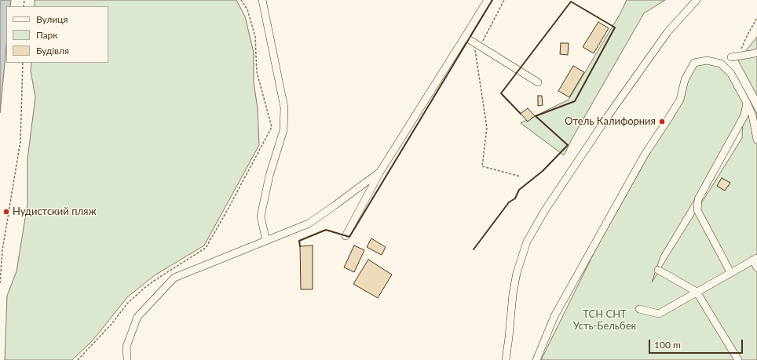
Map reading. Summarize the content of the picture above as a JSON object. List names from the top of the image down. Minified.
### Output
{"parks":["ТСН СНТ Усть-Бельбек"],"places":["Отель Калифорния","Нудистский пляж"],"legend":["Вулиця","Парк","Будівля"],"scale_bar":"100 m"}
